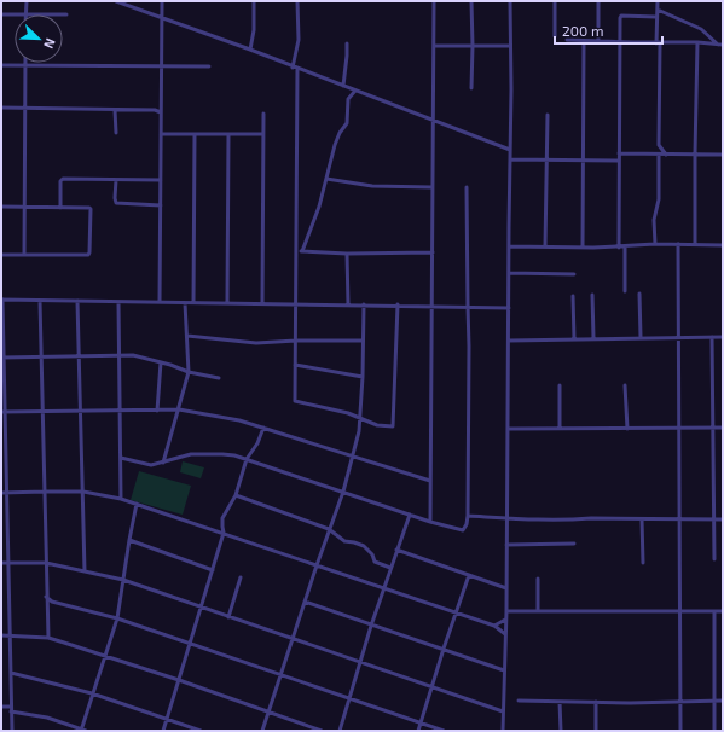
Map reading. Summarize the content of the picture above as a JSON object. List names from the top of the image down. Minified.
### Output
{"scale_bar":"200 m","north":"bottom right"}
